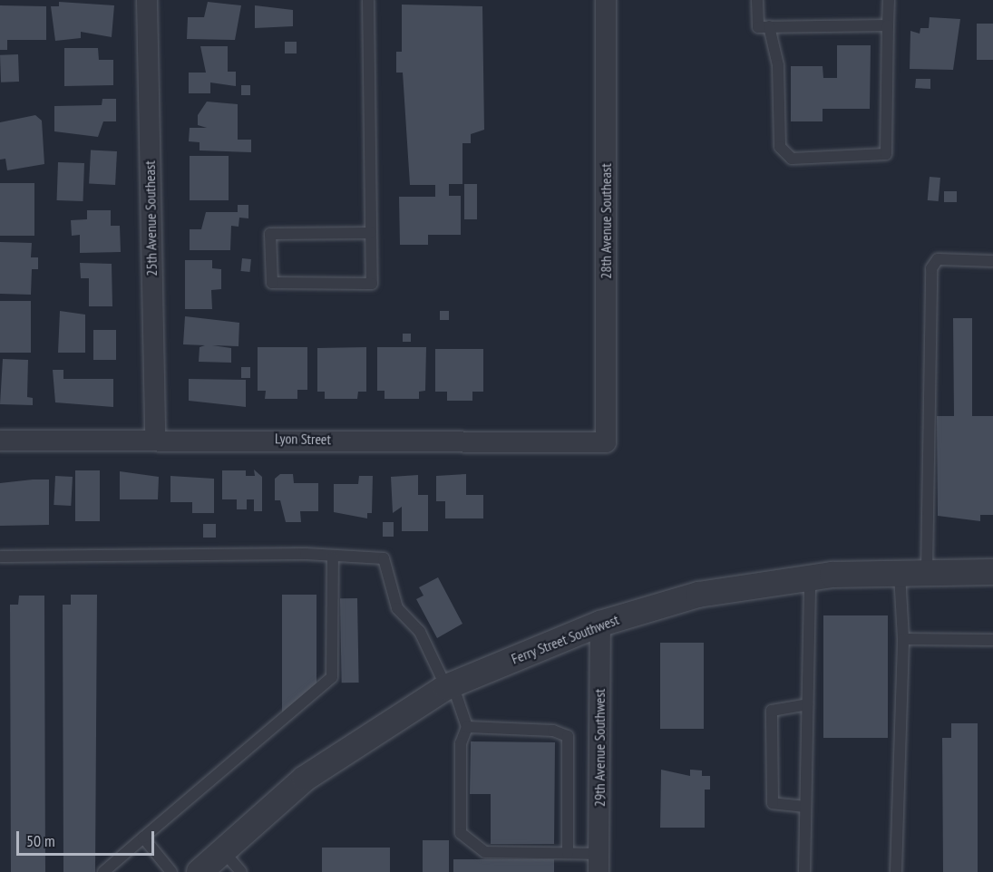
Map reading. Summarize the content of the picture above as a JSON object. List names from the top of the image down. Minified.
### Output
{"streets":{"street":["25th Avenue Southeast","28th Avenue Southeast","Lyon Street","Ferry Street Southwest","29th Avenue Southwest"]},"crossings":[["25th Avenue Southeast","Lyon Street"],["28th Avenue Southeast","Lyon Street"],["Ferry Street Southwest","29th Avenue Southwest"]],"scale_bar":"50 m"}
